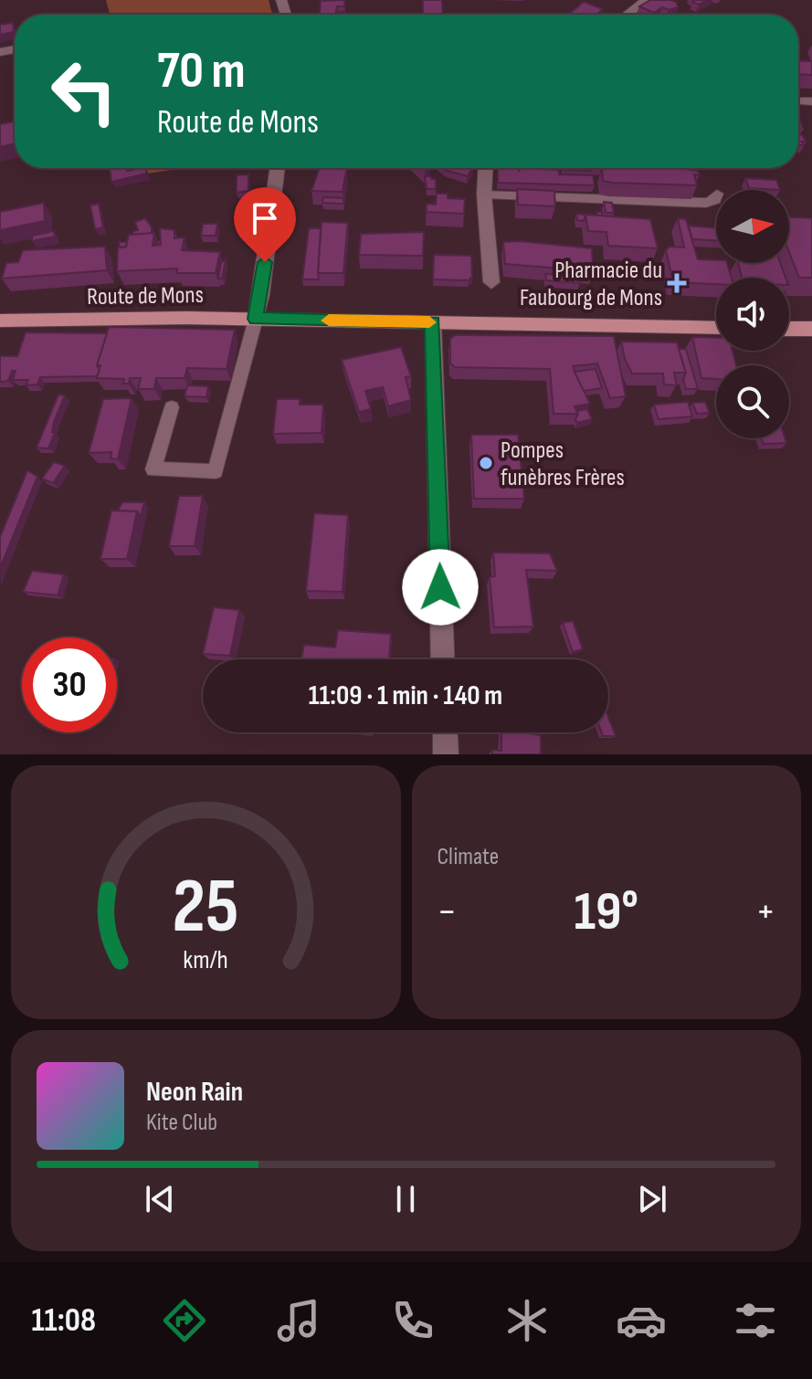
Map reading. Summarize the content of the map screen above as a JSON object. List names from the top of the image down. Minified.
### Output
{"streets":{"main road":["Route de Mons"]},"places":{"health":["Pharmacie du Faubourg de Mons"],"other":["Pompes funèbres Frères"]},"north":"right","page":{"turn":["70 m","Route de Mons"],"limit":"30","trip":"11:09 · 1 min · 140 m","tile":"Climate","heat":["−","19°","+"],"song":["Neon Rain","Kite Club"],"tabs":"11:08","gauge":["25","km/h"]}}
